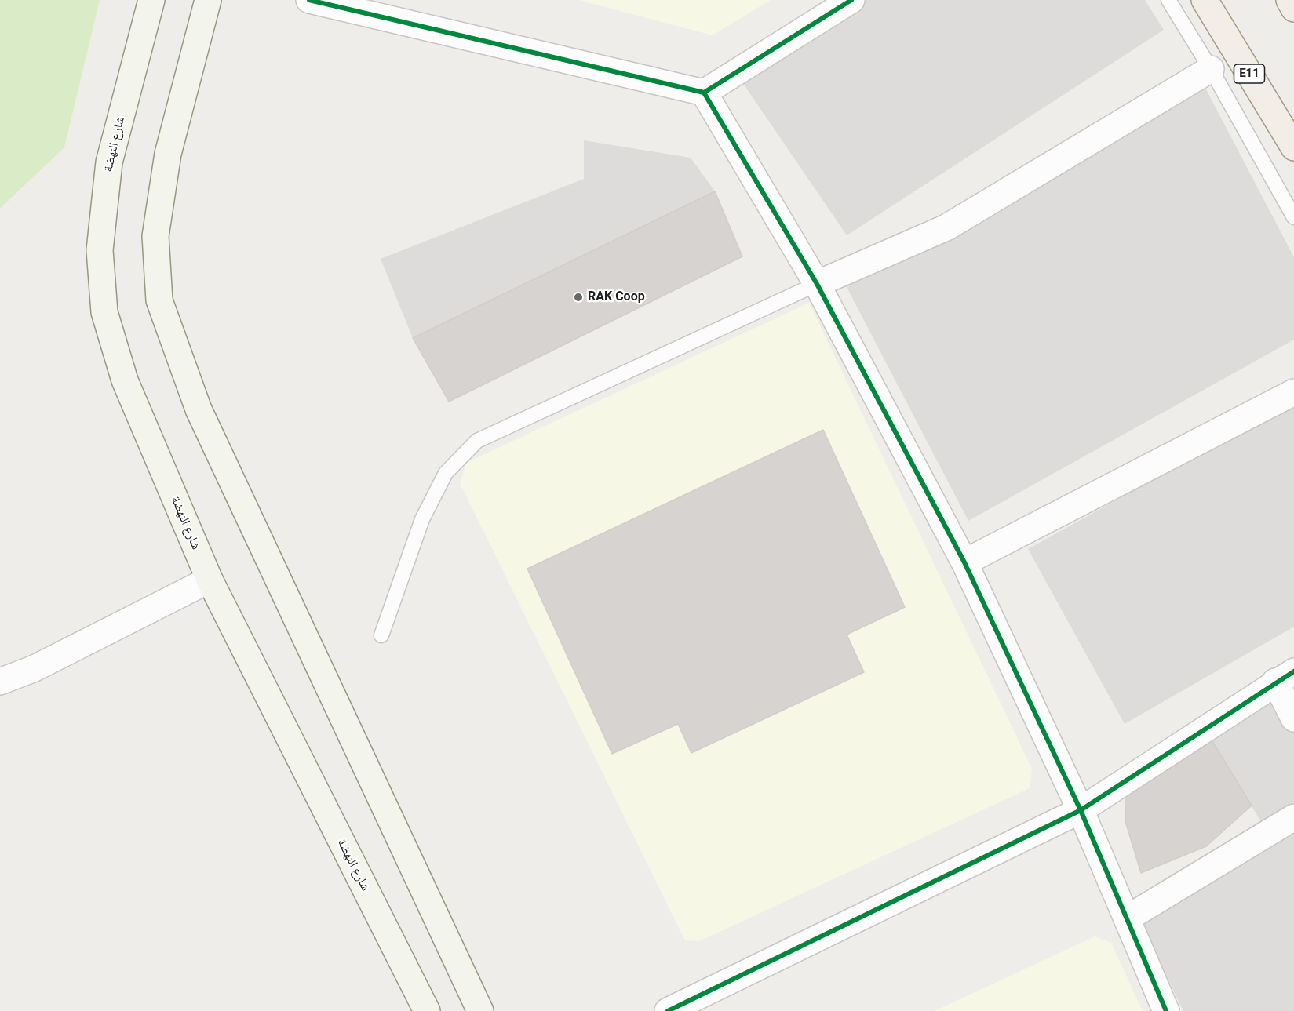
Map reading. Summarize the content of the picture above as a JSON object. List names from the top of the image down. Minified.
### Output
{"streets":{"main road":["E11","شارع النهضة"]},"places":["RAK Coop"]}
